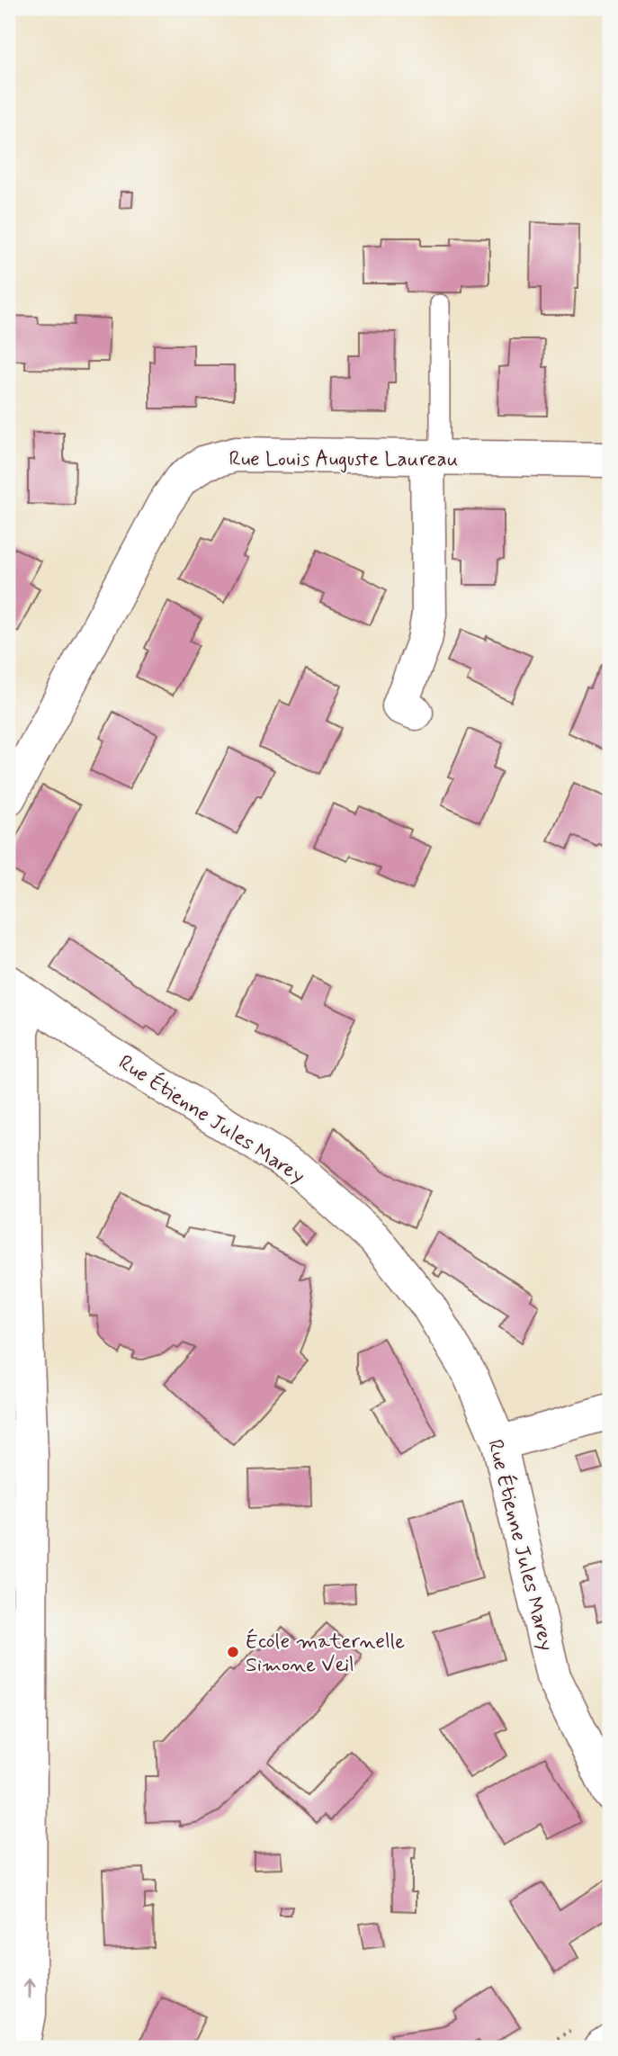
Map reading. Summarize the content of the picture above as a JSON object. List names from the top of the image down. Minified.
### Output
{"streets":{"street":["Rue Louis Auguste Laureau","Rue Étienne Jules Marey"]},"places":["École maternelle Simone Veil"]}
